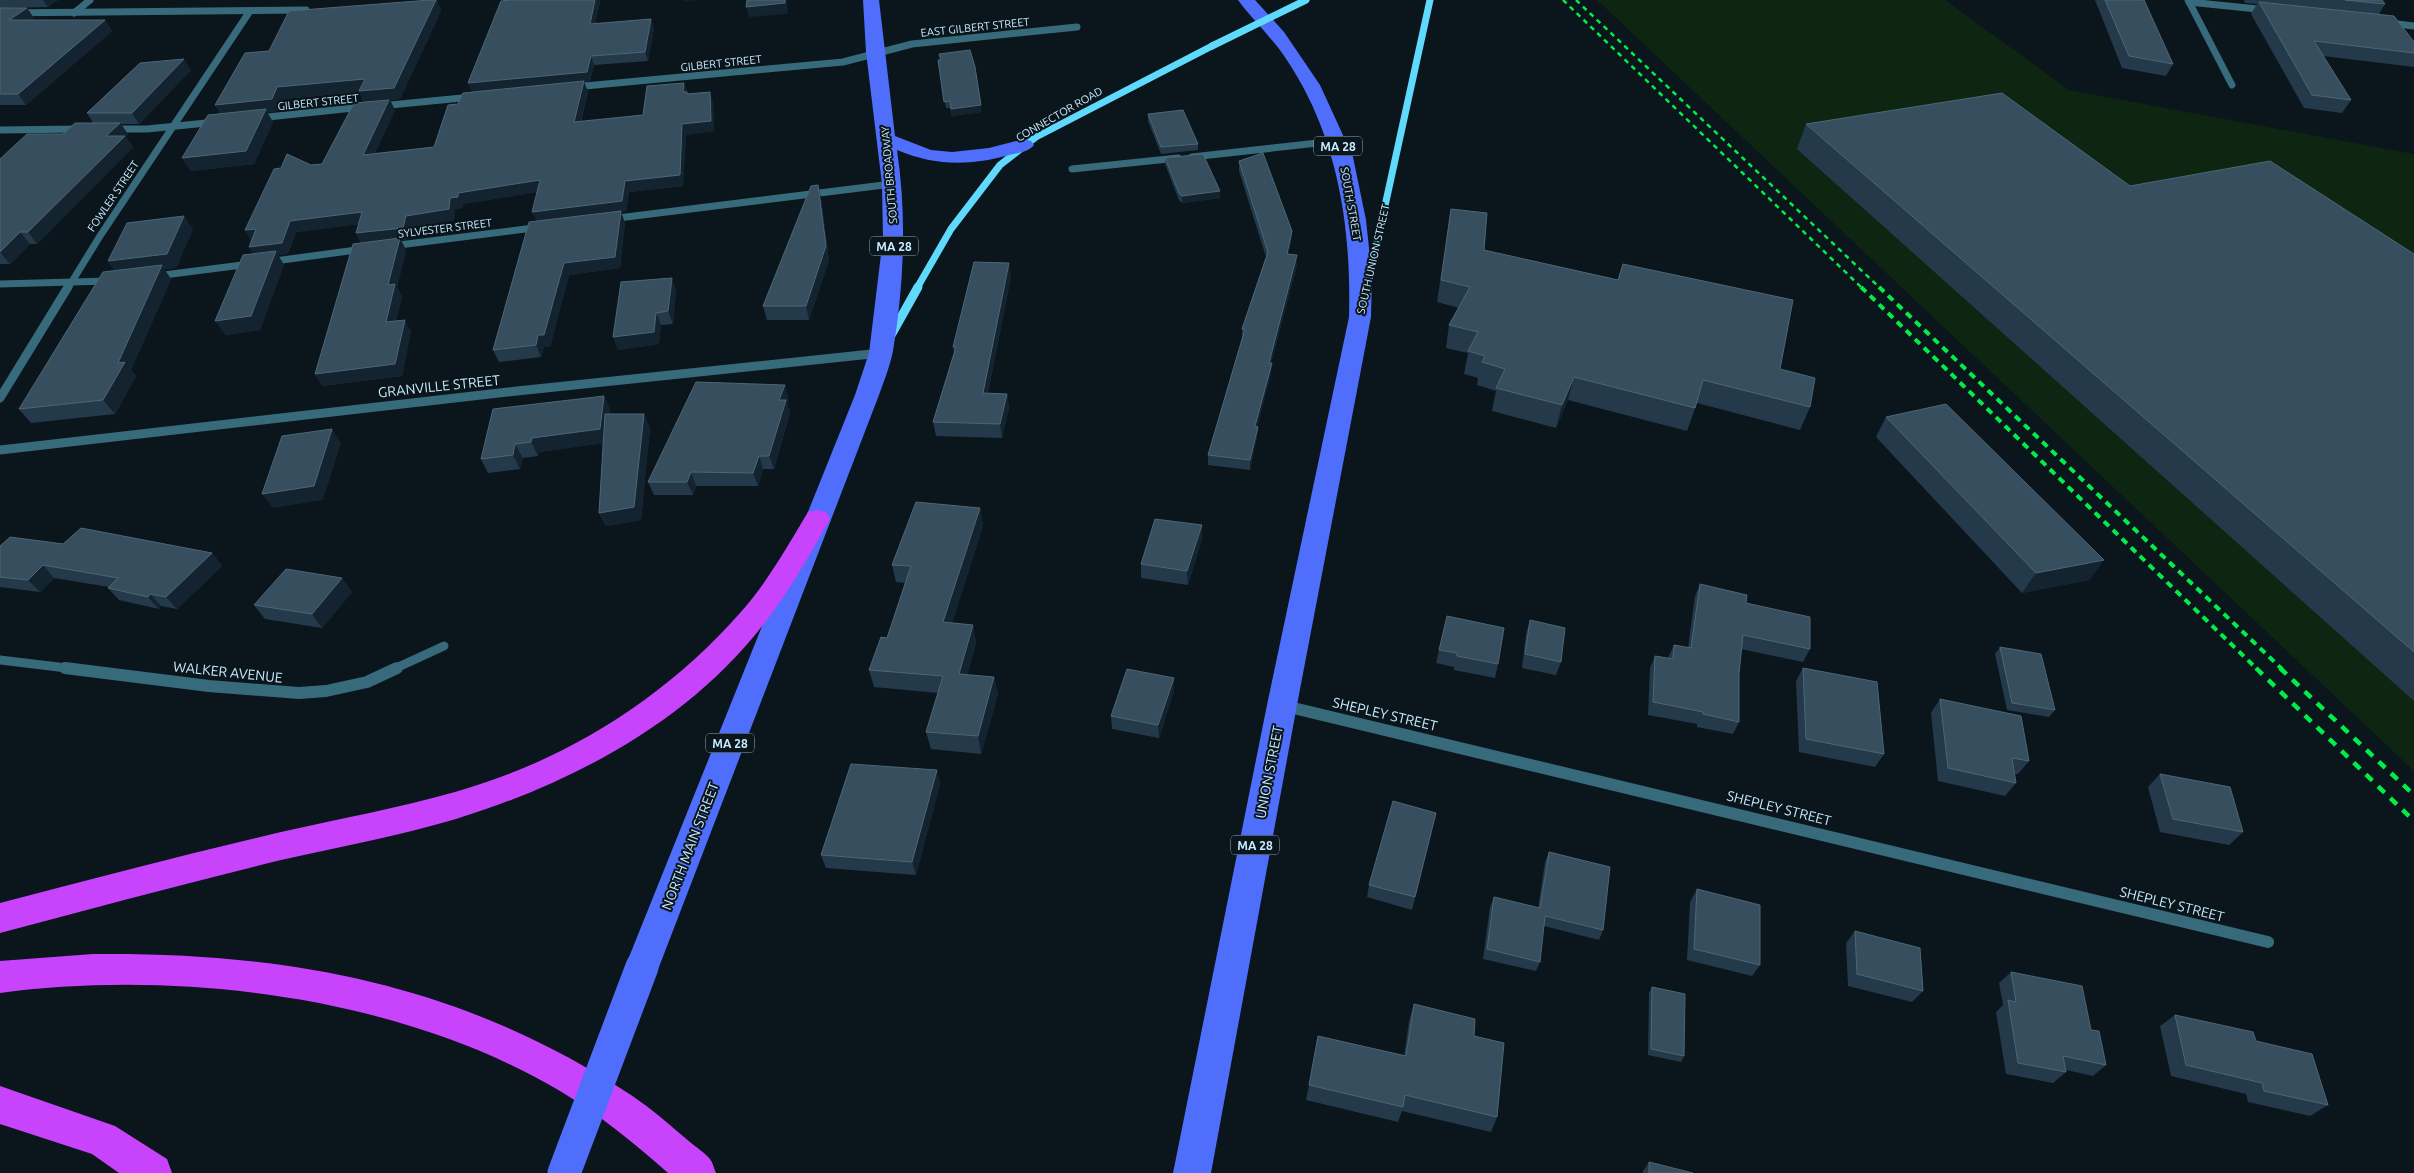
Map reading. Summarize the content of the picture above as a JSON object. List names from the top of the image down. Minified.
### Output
{"streets":{"main road":["CONNECTOR ROAD","MA 28","SOUTH BROADWAY","SOUTH STREET","SOUTH UNION STREET","UNION STREET","NORTH MAIN STREET"],"street":["EAST GILBERT STREET","GILBERT STREET","FOWLER STREET","SYLVESTER STREET","GRANVILLE STREET","WALKER AVENUE","SHEPLEY STREET"]},"crossings":[["EAST GILBERT STREET","GILBERT STREET"],["EAST GILBERT STREET","SOUTH BROADWAY"],["GILBERT STREET","SOUTH BROADWAY"],["CONNECTOR ROAD","SOUTH BROADWAY"],["CONNECTOR ROAD","GRANVILLE STREET"],["SOUTH BROADWAY","GRANVILLE STREET"],["SOUTH BROADWAY","NORTH MAIN STREET"],["SOUTH STREET","SOUTH UNION STREET"],["SOUTH UNION STREET","UNION STREET"],["SHEPLEY STREET","UNION STREET"]]}
